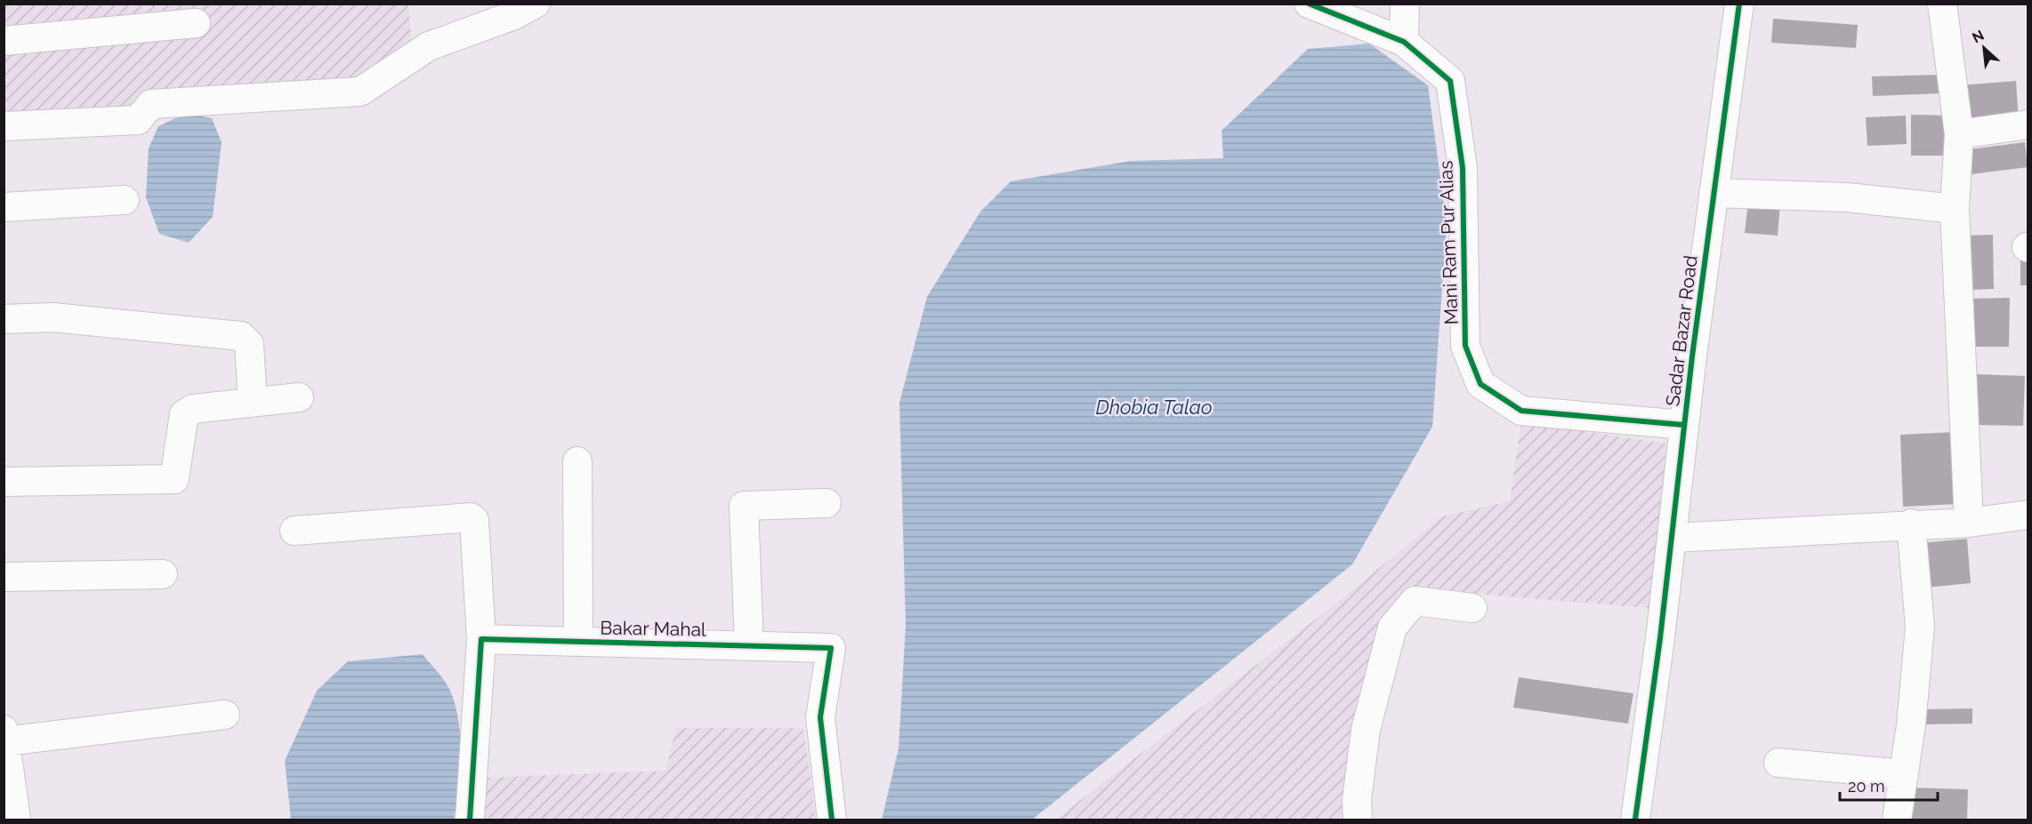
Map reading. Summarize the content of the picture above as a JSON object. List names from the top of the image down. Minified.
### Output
{"streets":{"street":["Mani Ram Pur Alias","Sadar Bazar Road","Bakar Mahal"]},"crossings":[["Mani Ram Pur Alias","Sadar Bazar Road"]],"water":["Dhobia Talao"],"scale_bar":"20 m","north":"top left"}
